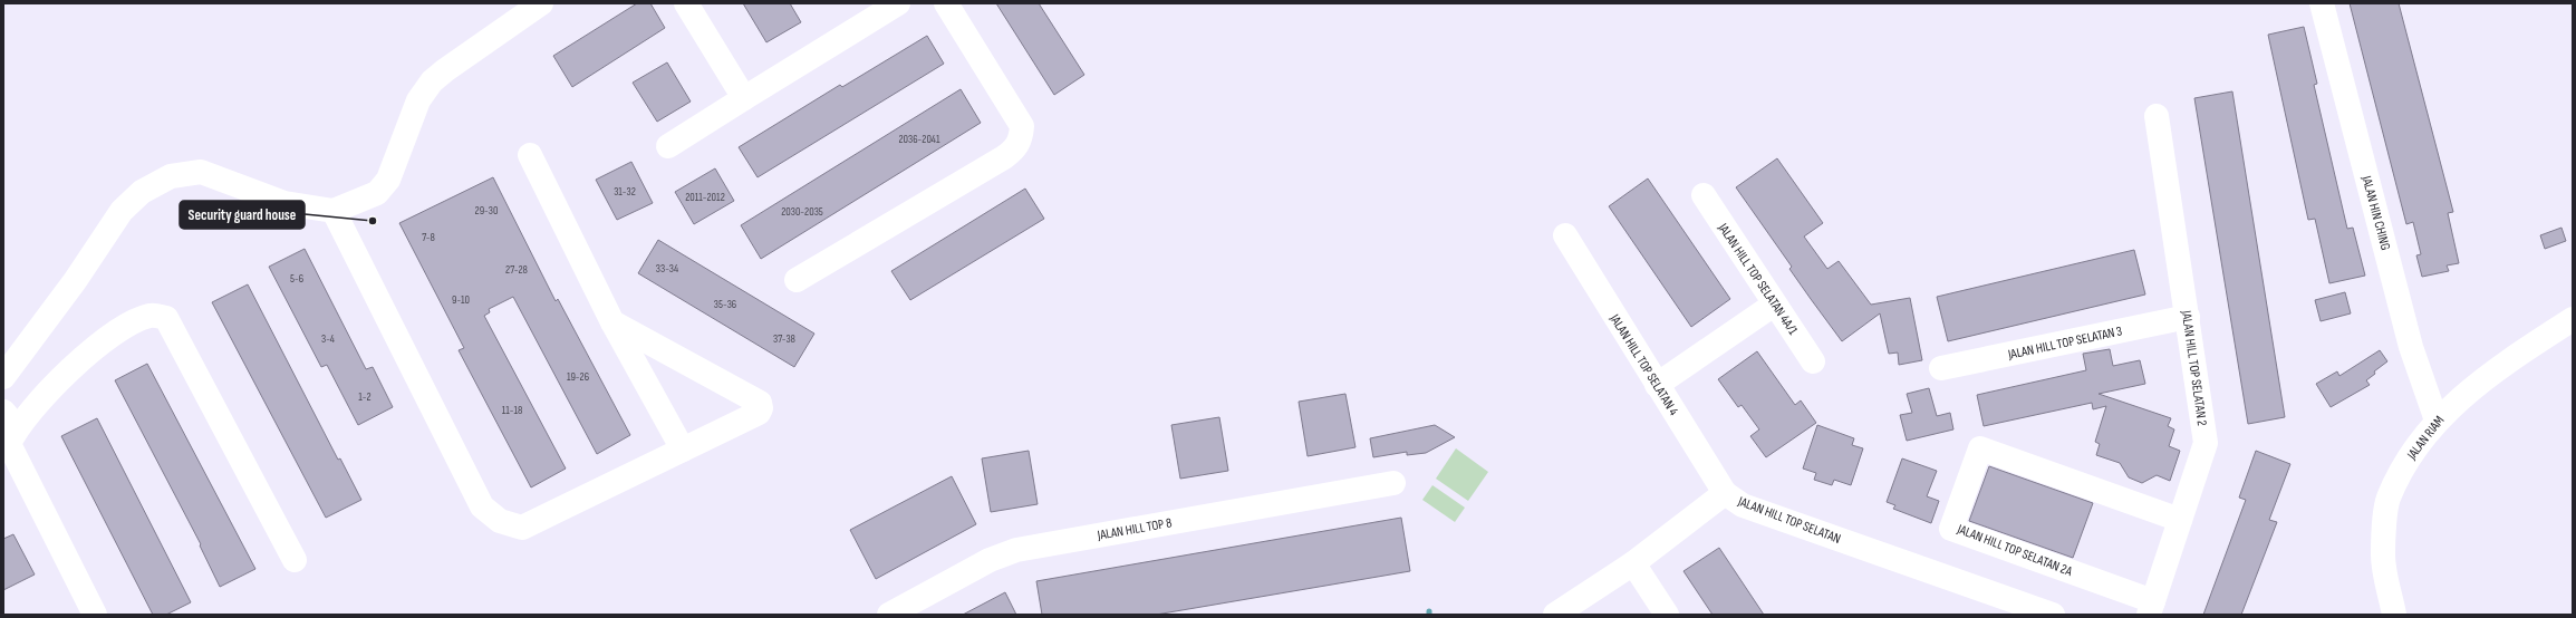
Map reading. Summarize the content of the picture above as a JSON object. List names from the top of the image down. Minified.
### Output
{"streets":{"street":["JALAN HIN CHING","JALAN HILL TOP SELATAN 4A/1","JALAN HILL TOP SELATAN 3","JALAN HILL TOP SELATAN 4","JALAN HILL TOP SELATAN 2","JALAN RIAM","JALAN HILL TOP SELATAN","JALAN HILL TOP 8","JALAN HILL TOP SELATAN 2A"]},"crossings":[["JALAN HIN CHING","JALAN RIAM"],["JALAN HILL TOP SELATAN 3","JALAN HILL TOP SELATAN 2"],["JALAN HILL TOP SELATAN 4","JALAN HILL TOP SELATAN"],["JALAN HILL TOP SELATAN 2","JALAN HILL TOP SELATAN 2A"]],"places":["Security guard house"],"house_numbers":["2036-2041","31-32","2011-2012","29-30","2030-2035","7-8","33-34","27-28","5-6","9-10","35-36","3-4","37-38","19-26","1-2","11-18"]}
